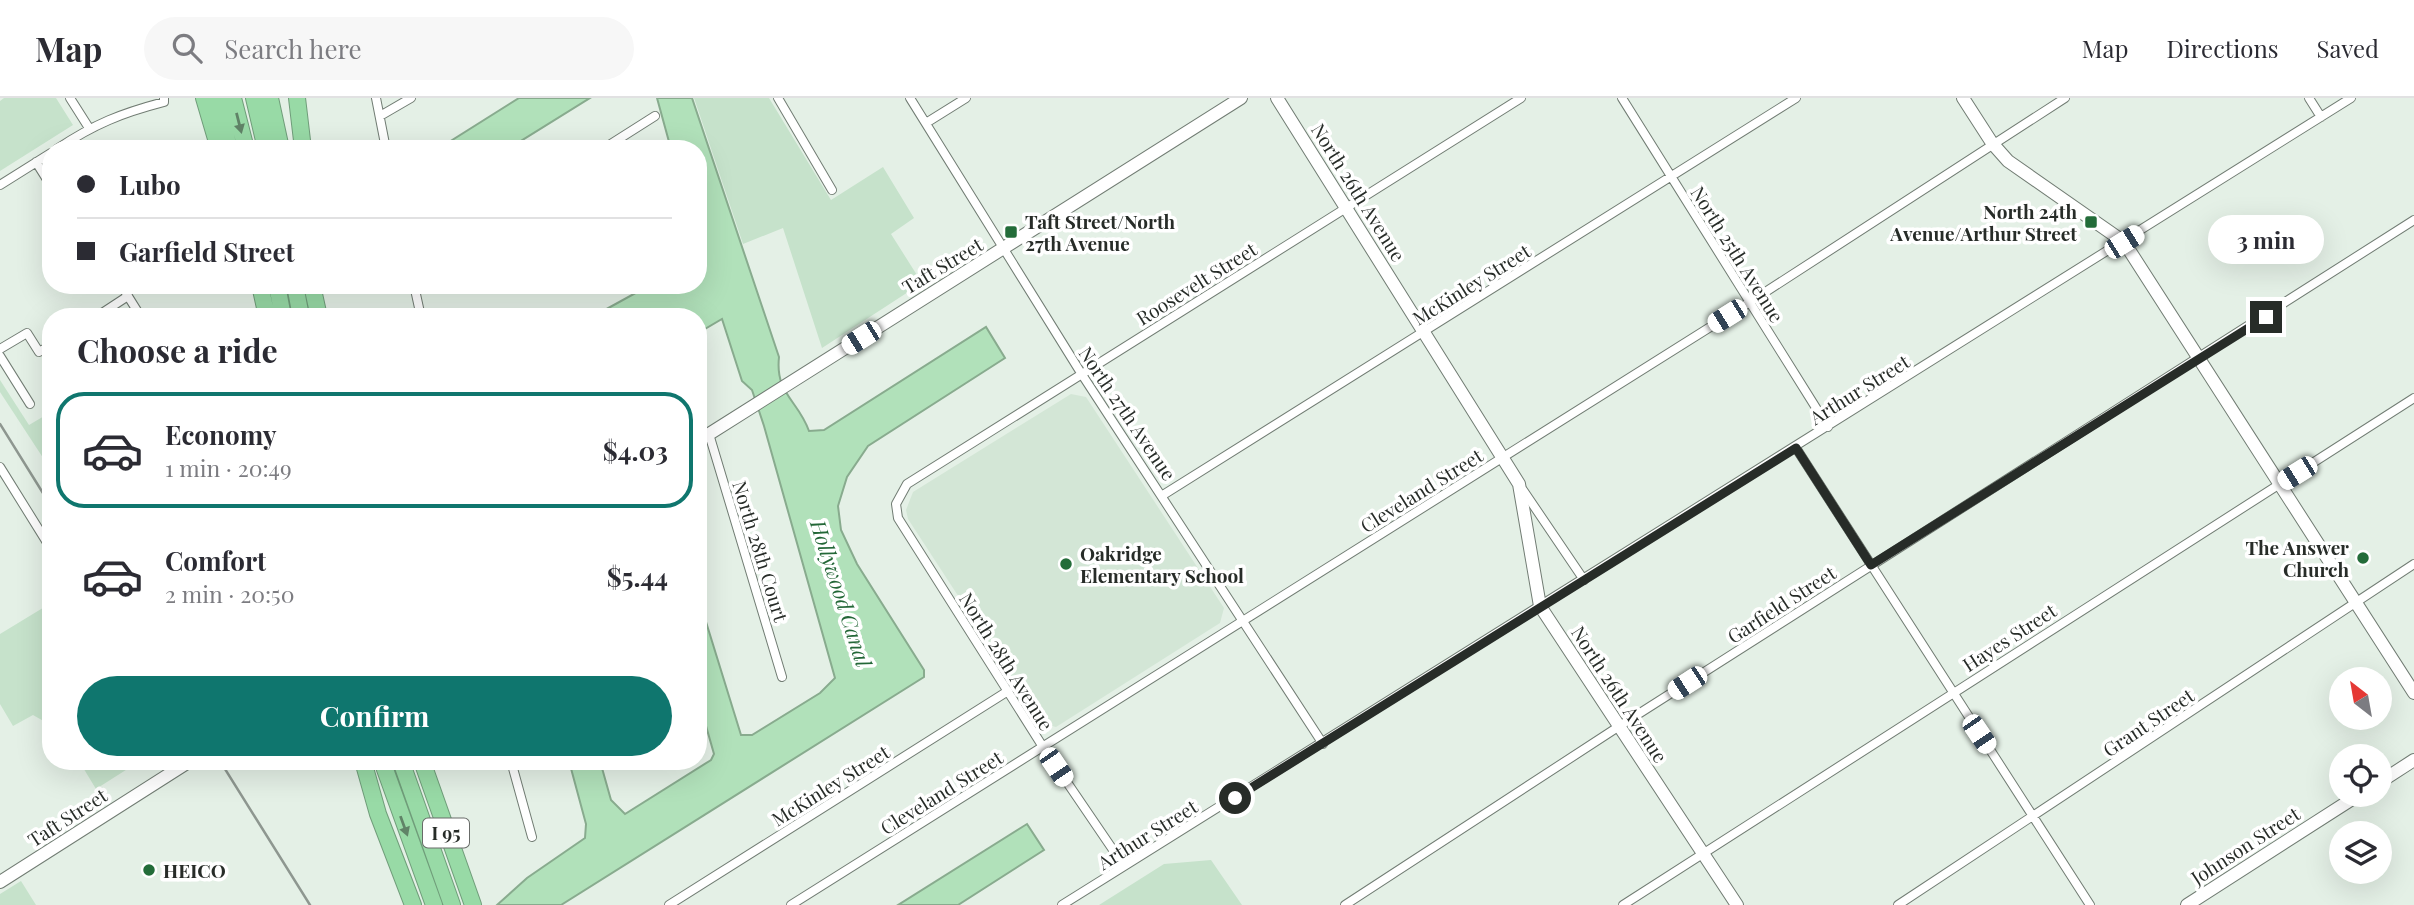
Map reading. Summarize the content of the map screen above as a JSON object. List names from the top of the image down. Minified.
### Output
{"streets":{"highway":["I 95"],"street":["North 26th Avenue","North 25th Avenue","Taft Street","Roosevelt Street","McKinley Street","Arthur Street","North 27th Avenue","Cleveland Street","North 28th Court","Garfield Street","Hayes Street","North 28th Avenue","Grant Street","Johnson Street"]},"crossings":[["North 26th Avenue","Roosevelt Street"],["North 26th Avenue","McKinley Street"],["North 26th Avenue","Arthur Street"],["North 26th Avenue","Cleveland Street"],["North 26th Avenue","Garfield Street"],["North 26th Avenue","Hayes Street"],["North 25th Avenue","McKinley Street"],["North 25th Avenue","Arthur Street"],["North 25th Avenue","Cleveland Street"],["Taft Street","North 27th Avenue"],["Roosevelt Street","North 27th Avenue"],["Roosevelt Street","North 28th Avenue"],["McKinley Street","North 27th Avenue"],["McKinley Street","North 28th Avenue"],["Arthur Street","North 27th Avenue"],["Arthur Street","North 28th Avenue"],["North 27th Avenue","Cleveland Street"],["Cleveland Street","North 28th Avenue"]],"water":["Hollywood Canal"],"places":{"transit":["North 24th Avenue/Arthur Street","Taft Street/North 27th Avenue"],"other":["The Answer Church","Oakridge Elementary School","HEICO"]},"north":"top left","page":{"header":"Map","search":"Search here","nav":["Map","Directions","Saved"],"banner":["Lubo","Garfield Street"],"bubble":"3 min","heading":"Choose a ride","list":[{"name":"Economy","note":"1 min · 20:49","value":"$4.03"},{"name":"Comfort","note":"2 min · 20:50","value":"$5.44"}],"buttons":"Confirm"}}
